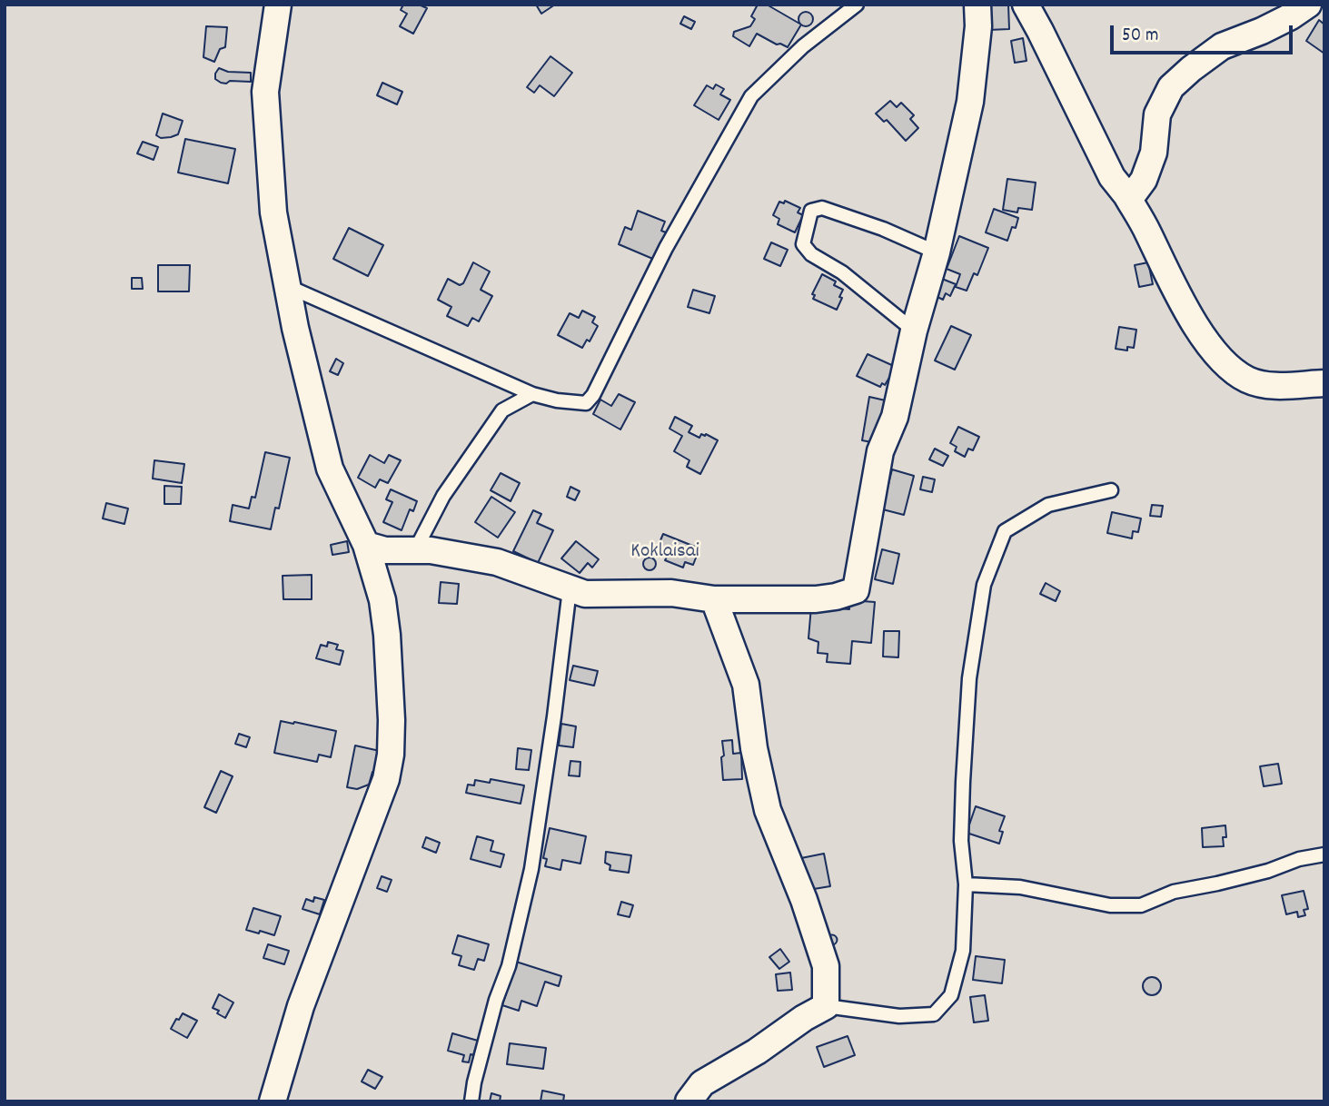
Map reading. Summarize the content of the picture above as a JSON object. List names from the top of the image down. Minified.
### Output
{"parks":["Koklaisai"],"scale_bar":"50 m"}
